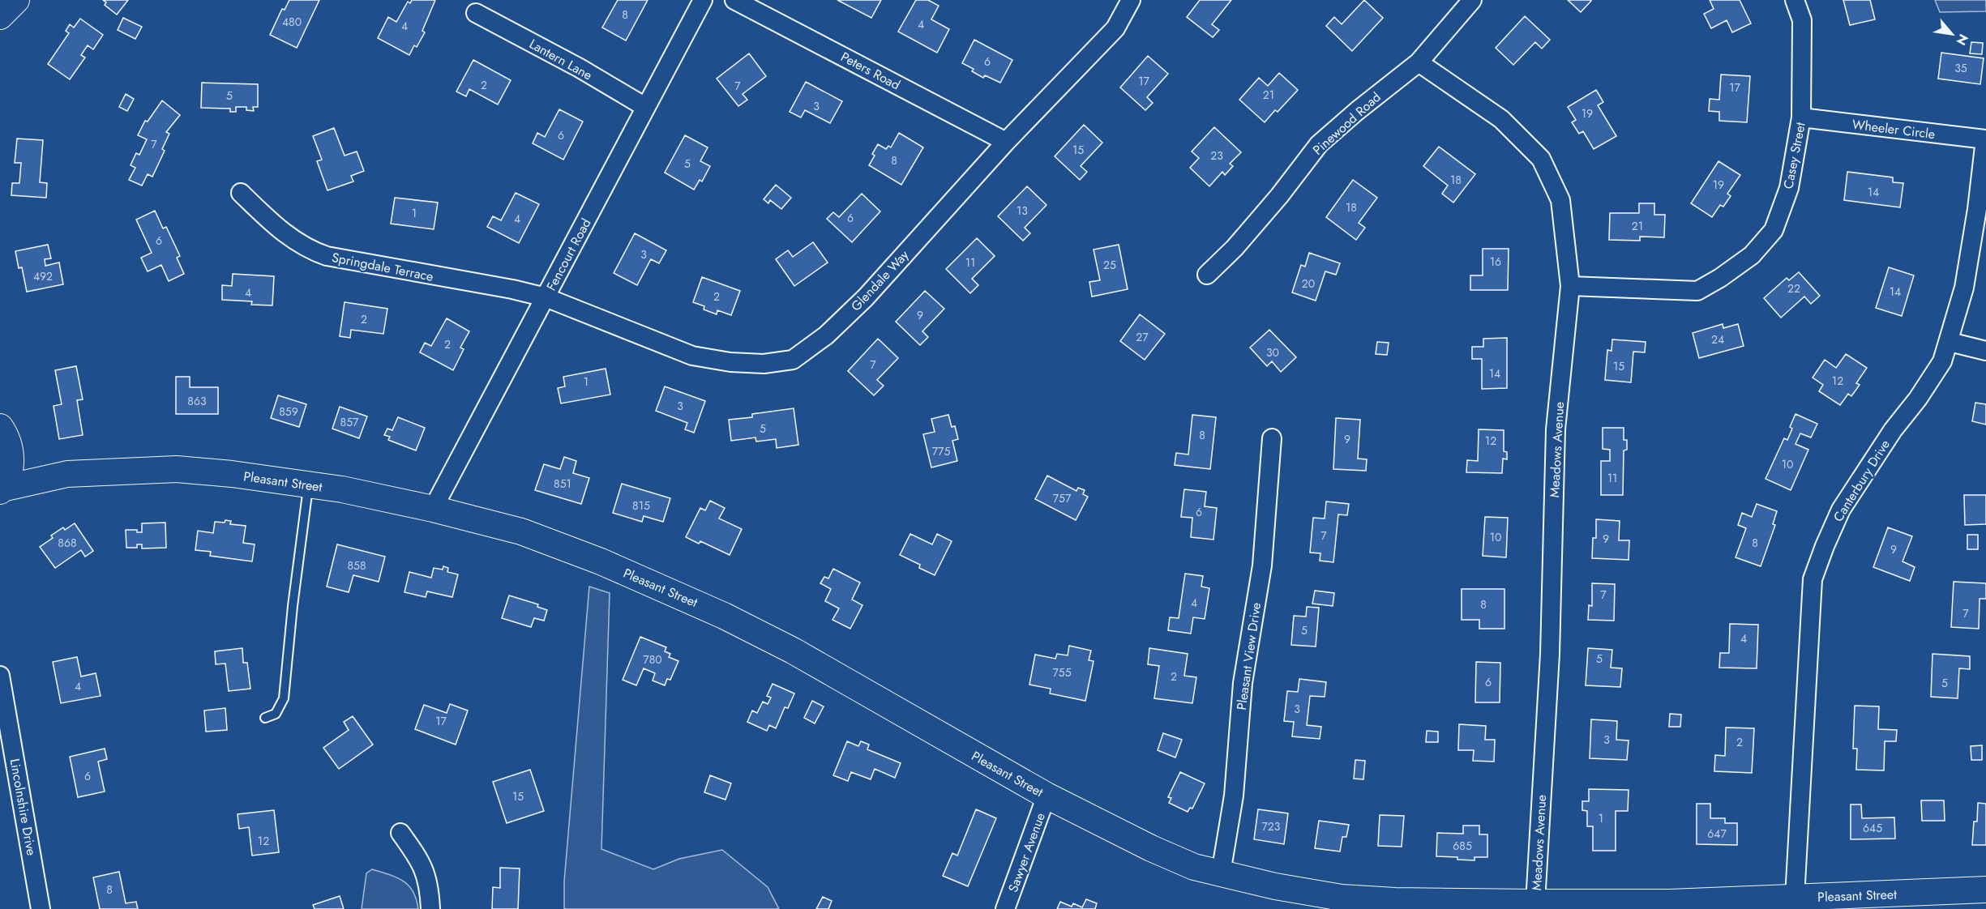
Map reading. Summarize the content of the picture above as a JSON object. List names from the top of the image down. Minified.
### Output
{"streets":{"main road":["Pleasant Street"],"street":["Lantern Lane","Peters Road","Pinewood Road","Wheeler Circle","Casey Street","Fencourt Road","Springdale Terrace","Glendale Way","Meadows Avenue","Canterbury Drive","Pleasant View Drive","Lincolnshire Drive","Sawyer Avenue"]},"crossings":[["Lantern Lane","Fencourt Road"],["Peters Road","Glendale Way"],["Pinewood Road","Meadows Avenue"],["Wheeler Circle","Casey Street"],["Wheeler Circle","Canterbury Drive"],["Casey Street","Meadows Avenue"],["Fencourt Road","Springdale Terrace"],["Fencourt Road","Glendale Way"],["Fencourt Road","Pleasant Street"],["Springdale Terrace","Glendale Way"],["Meadows Avenue","Pleasant Street"],["Canterbury Drive","Pleasant Street"],["Pleasant Street","Pleasant View Drive"],["Pleasant Street","Sawyer Avenue"]],"house_numbers":["8","480","4","4","6","35","17","2","7","17","21","5","3","19","6","7","15","23","8","5","18","19","14","18","13","1","6","4","21","6","3","16","11","25","492","20","22","14","4","2","9","2","27","24","2","30","7","15","14","12","1","863","3","859","857","5","8","9","12","775","10","11","851","757","815","6","7","10","9","868","8","9","858","7","4","8","7","5","4","5","780","755","2","6","5","4","3","17","3","2","6","15","1","723","645","647","12","685","8"],"north":"bottom right"}
